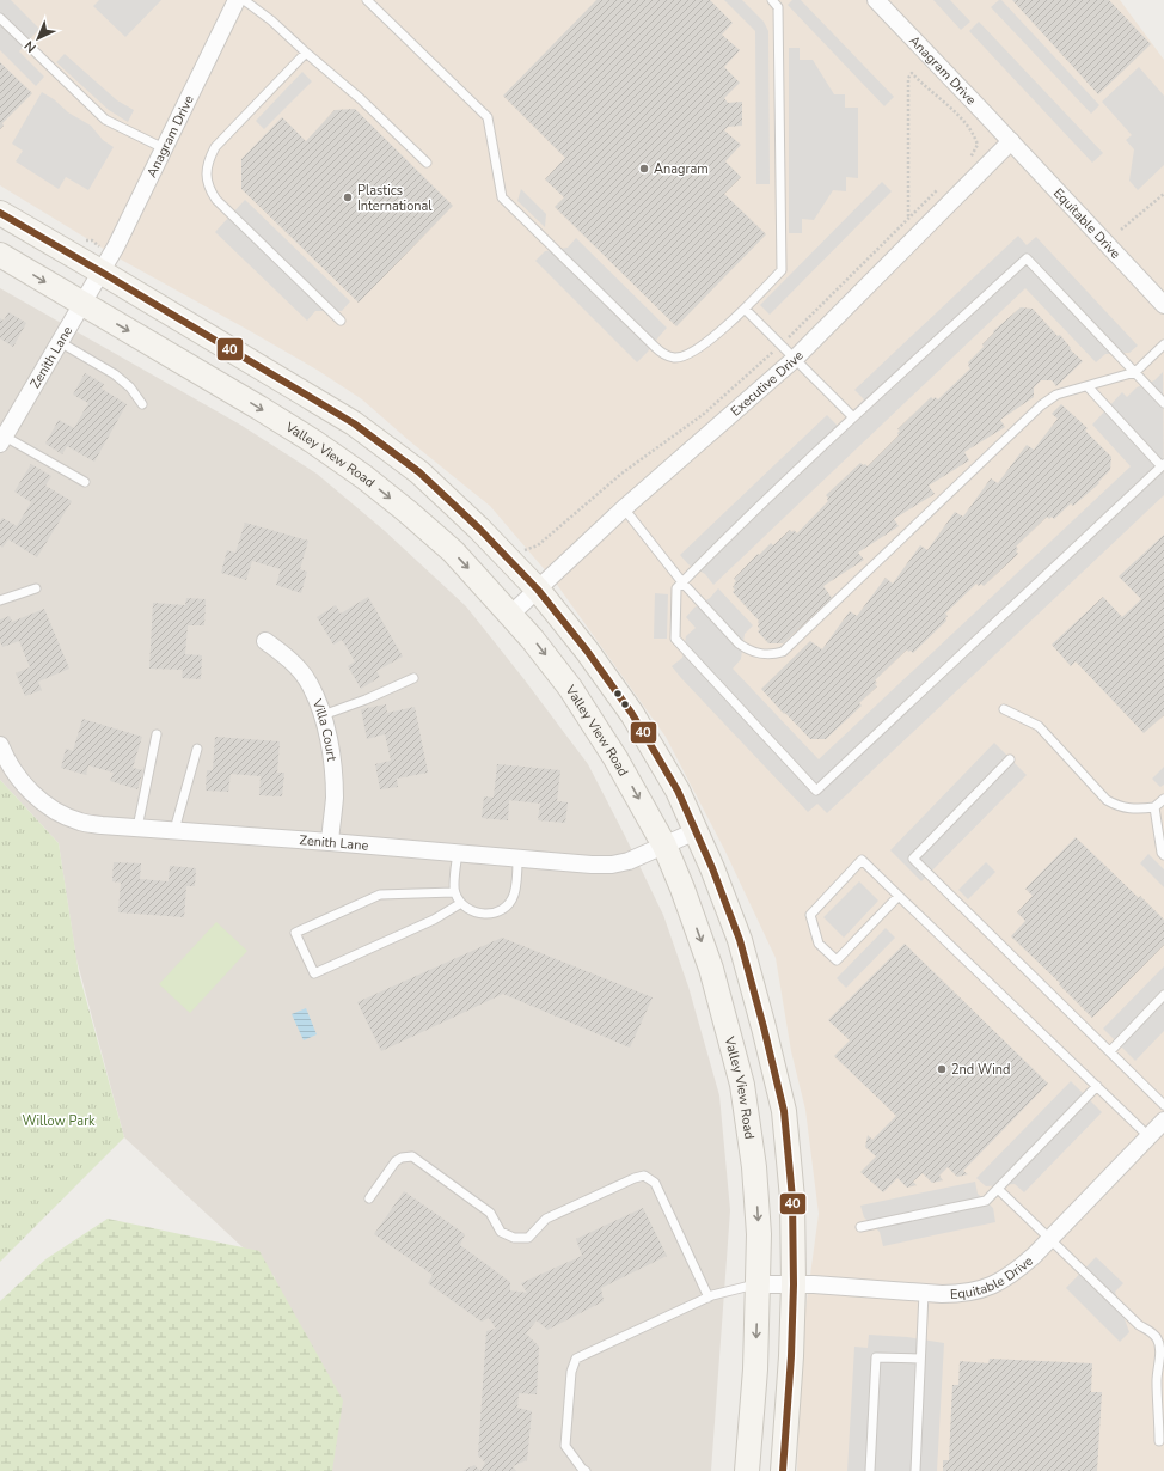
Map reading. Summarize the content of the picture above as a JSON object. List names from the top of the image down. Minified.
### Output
{"streets":{"main road":["Valley View Road"],"street":["Anagram Drive","Equitable Drive","Zenith Lane","Executive Drive","Villa Court"]},"crossings":[["Anagram Drive","Equitable Drive"],["Anagram Drive","Zenith Lane"],["Anagram Drive","Executive Drive"],["Equitable Drive","Executive Drive"],["Equitable Drive","Valley View Road"],["Zenith Lane","Valley View Road"],["Zenith Lane","Villa Court"],["Executive Drive","Valley View Road"]],"parks":["Willow Park"],"places":["Anagram","Plastics International","2nd Wind"],"lines":["transit line 40"],"north":"bottom left"}
